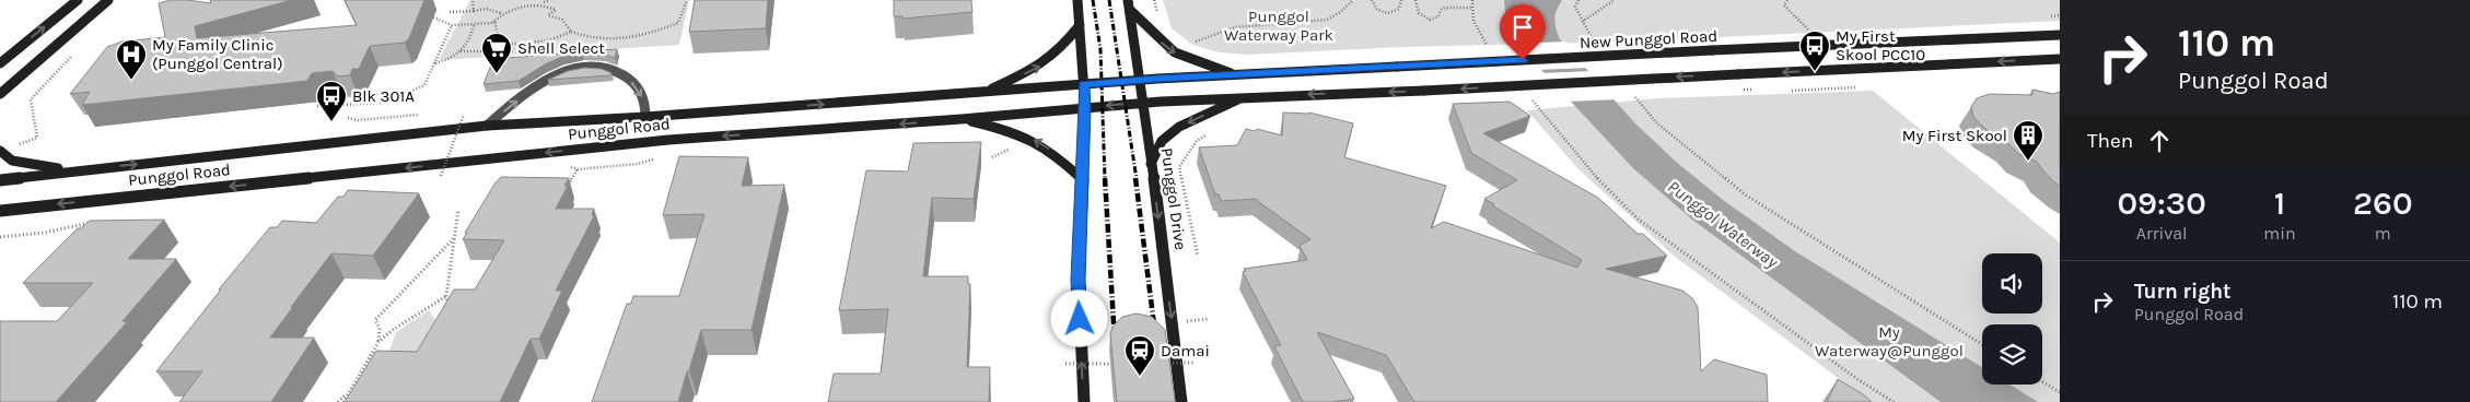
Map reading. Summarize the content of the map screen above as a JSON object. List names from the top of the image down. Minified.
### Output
{"streets":{"main road":["New Punggol Road","Punggol Road","Punggol Drive"]},"crossings":[["New Punggol Road","Punggol Road"],["Punggol Road","Punggol Drive"]],"water":["Punggol Waterway"],"parks":["Punggol Waterway Park","My Waterway@Punggol"],"places":{"bus stop":["My First Skool PCC10","Blk 301A"],"supermarket":["Shell Select"],"hospital":["My Family Clinic (Punggol Central)"],"building":["My First Skool"],"station":["Damai"]},"page":{"turn":["110 m","Punggol Road"],"then":"Then","eta":["09:30","Arrival","1","min","260","m"],"list":[{"name":"Turn right","note":"Punggol Road","value":"110 m"}]}}
